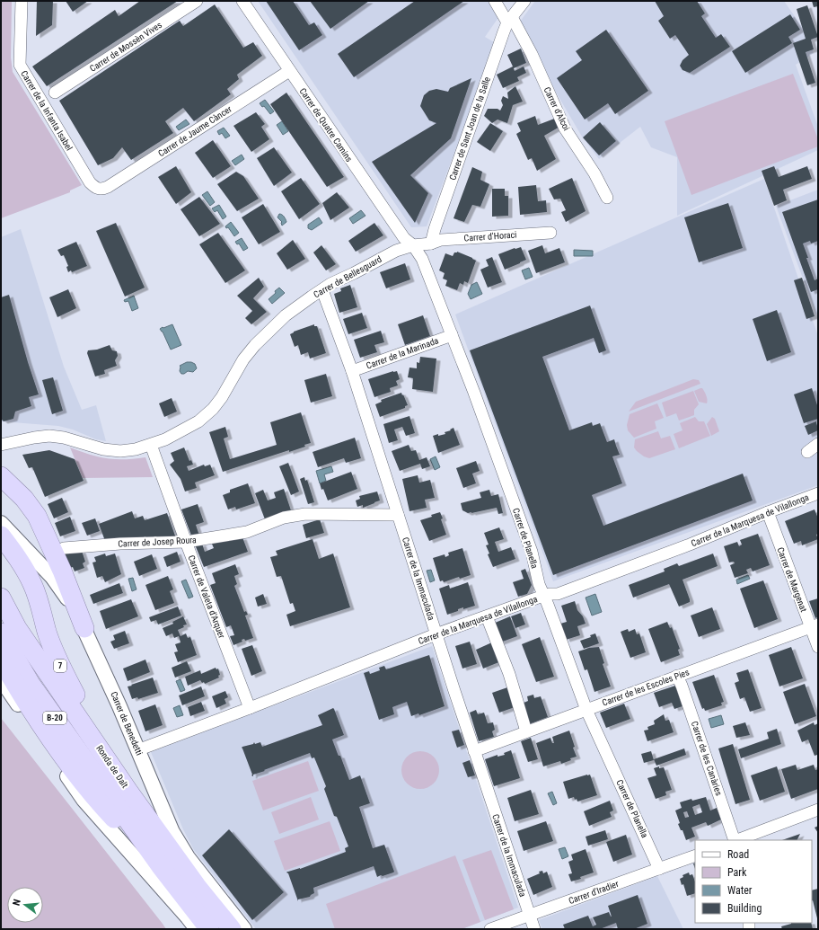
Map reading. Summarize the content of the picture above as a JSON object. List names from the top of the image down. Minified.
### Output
{"streets":{"highway":["7","B-20","Ronda de Dalt"],"street":["Carrer de Mossèn Vives","Carrer d'Alcoi","Carrer de la Infanta Isabel","Carrer de Quatre Camins","Carrer de Sant Joan de la Salle","Carrer de Jaume Càncer","Carrer d'Horaci","Carrer de Bellesguard","Carrer de la Marinada","Carrer de la Marquesa de Vilallonga","Carrer de Planella","Carrer de Josep Roura","Carrer de la Immaculada","Carrer de Margenat","Carrer de Valeta d'Arquer","Carrer de les Escoles Pies","Carrer de Benedetti","Carrer de les Canàries","Carrer d'Iradier"]},"crossings":[["Carrer d'Alcoi","Carrer de Sant Joan de la Salle"],["Carrer de la Infanta Isabel","Carrer de Jaume Càncer"],["Carrer de Quatre Camins","Carrer de Jaume Càncer"],["Carrer de Quatre Camins","Carrer de Bellesguard"],["Carrer de Quatre Camins","Carrer de Planella"],["Carrer de Sant Joan de la Salle","Carrer d'Horaci"],["Carrer de Bellesguard","Carrer de Planella"],["Carrer de Bellesguard","Carrer de la Immaculada"],["Carrer de Bellesguard","Carrer de Valeta d'Arquer"],["Carrer de la Marinada","Carrer de Planella"],["Carrer de la Marinada","Carrer de la Immaculada"],["Carrer de la Marquesa de Vilallonga","Carrer de Planella"],["Carrer de la Marquesa de Vilallonga","Carrer de la Immaculada"],["Carrer de la Marquesa de Vilallonga","Carrer de Margenat"],["Carrer de la Marquesa de Vilallonga","Carrer de Valeta d'Arquer"],["Carrer de la Marquesa de Vilallonga","Carrer de Benedetti"],["Carrer de Planella","Carrer de les Escoles Pies"],["Carrer de Planella","Carrer d'Iradier"],["Carrer de Josep Roura","Carrer de la Immaculada"],["Carrer de Josep Roura","Carrer de Valeta d'Arquer"],["Carrer de la Immaculada","Carrer de les Escoles Pies"],["Carrer de la Immaculada","Carrer d'Iradier"],["Carrer de Margenat","Carrer de les Escoles Pies"],["7","Ronda de Dalt"],["Carrer de les Escoles Pies","Carrer de les Canàries"]],"legend":["Road","Park","Water","Building"],"north":"left"}
